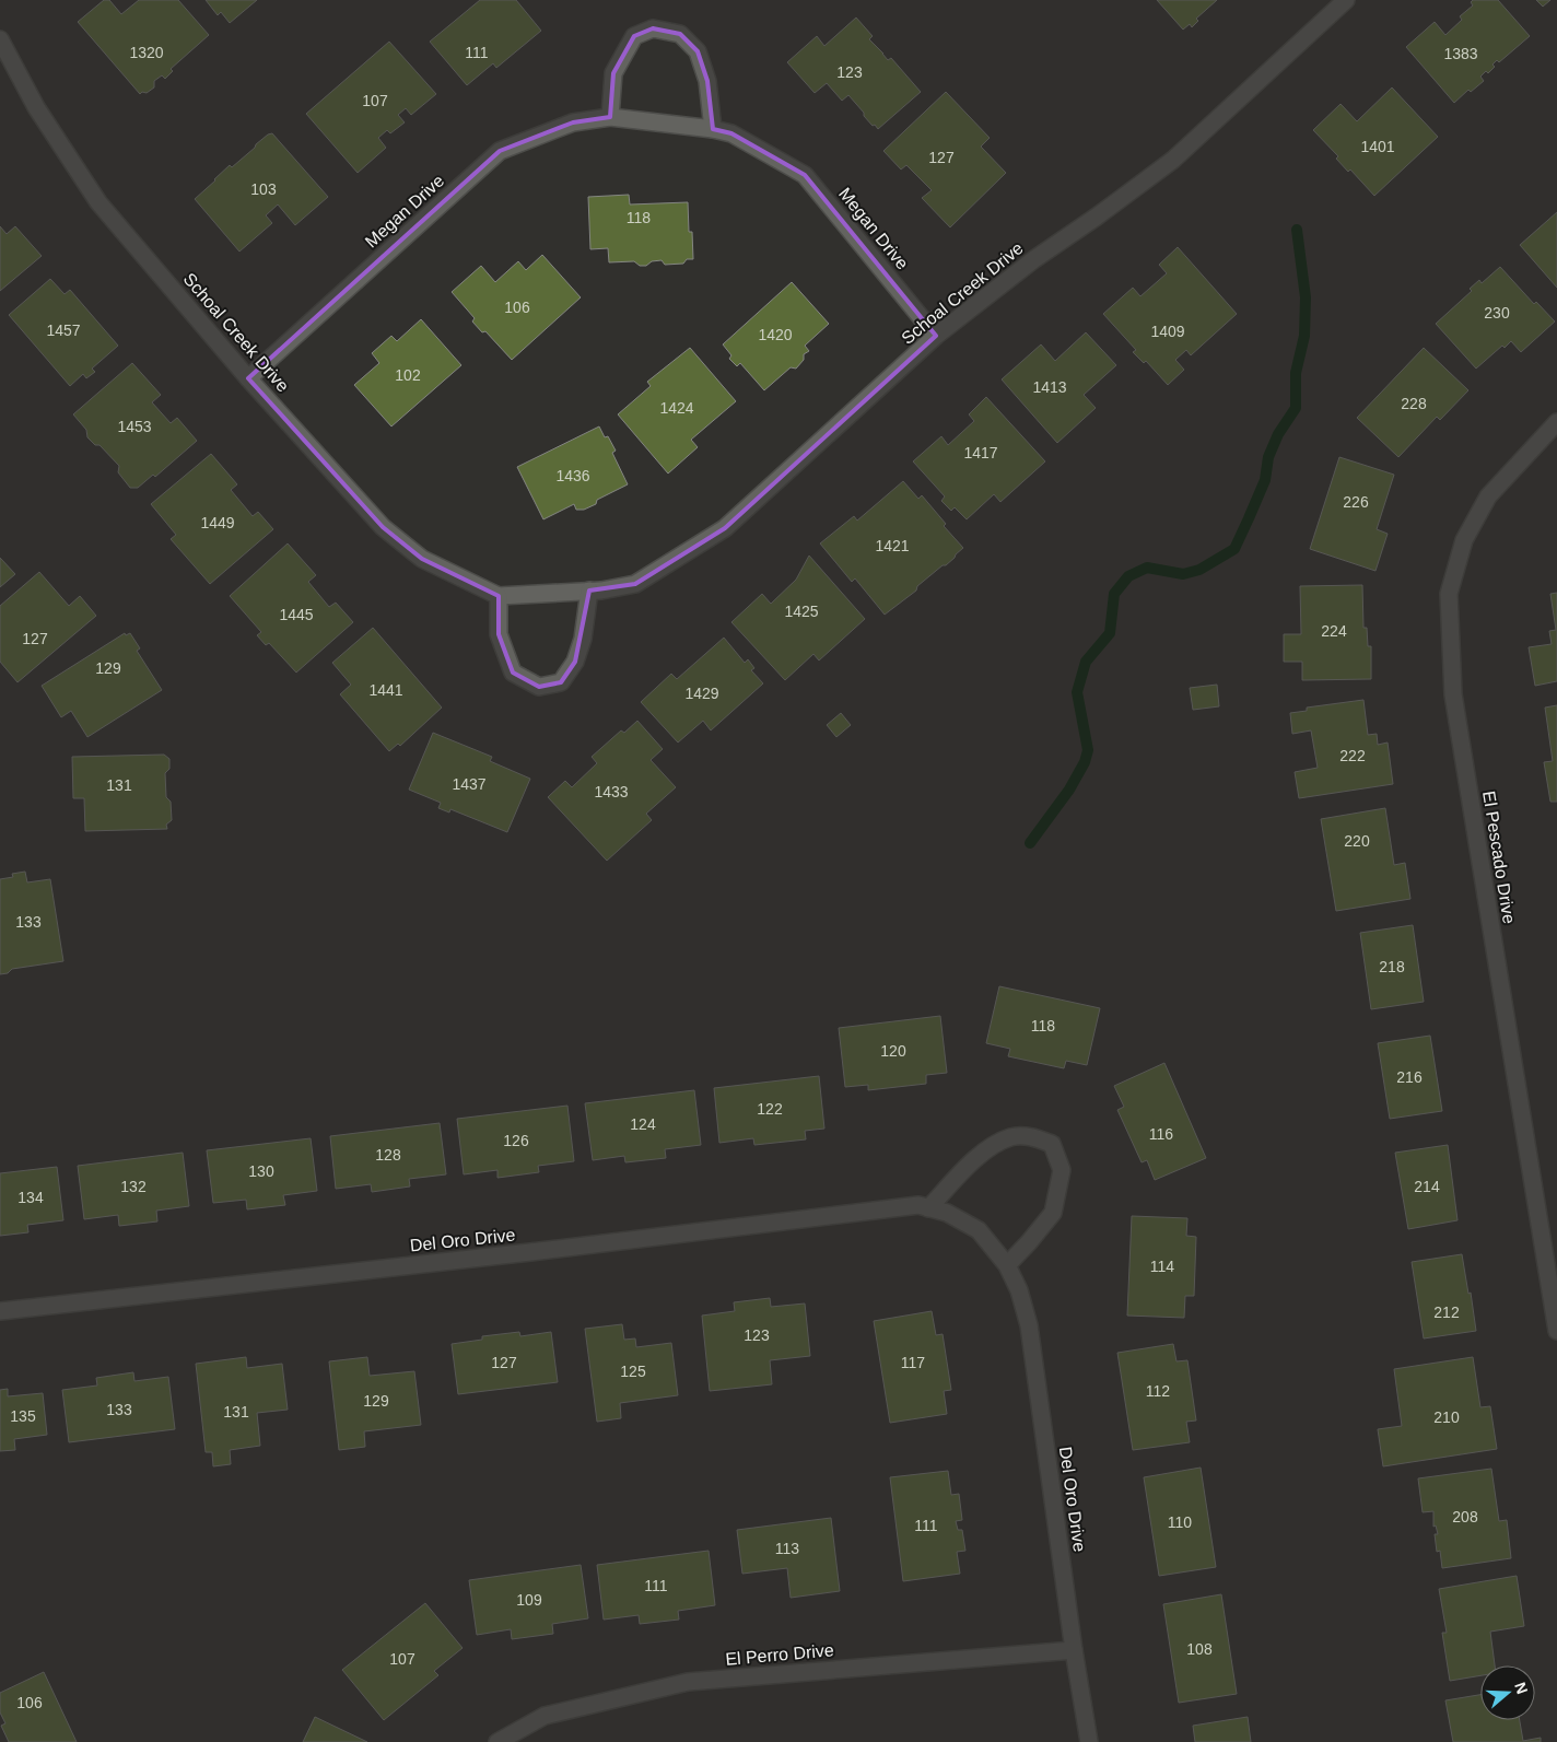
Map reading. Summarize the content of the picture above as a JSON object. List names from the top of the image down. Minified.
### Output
{"streets":{"street":["Megan Drive","Schoal Creek Drive","El Pescado Drive","Del Oro Drive","El Perro Drive"]},"crossings":[["Megan Drive","Schoal Creek Drive"],["Del Oro Drive","El Perro Drive"]],"house_numbers":["1320","111","1383","123","107","1401","127","103","118","106","230","1457","1409","1420","102","1413","228","1424","1453","1417","1436","226","1449","1421","1425","1445","224","127","129","1441","1429","222","1437","131","1433","220","133","218","118","120","216","122","124","116","126","128","130","132","214","134","114","212","123","127","117","125","112","129","133","131","135","210","208","110","111","113","111","109","108","107","106"],"north":"right"}
